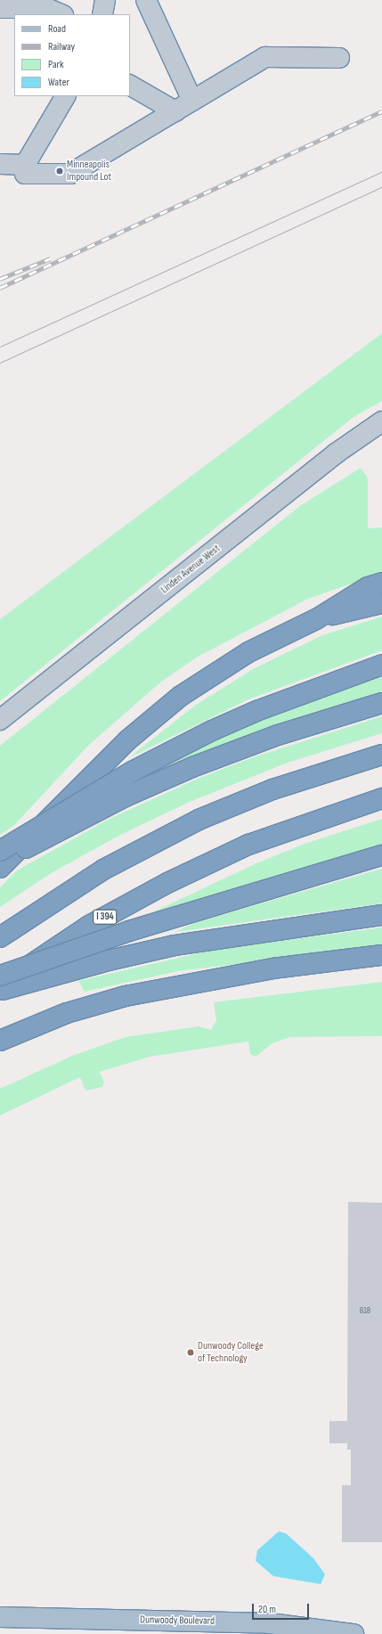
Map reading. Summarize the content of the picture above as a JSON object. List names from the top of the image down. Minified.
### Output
{"streets":{"highway":["I 394"],"main road":["Dunwoody Boulevard"],"street":["Linden Avenue West"]},"places":["Minneapolis Impound Lot","Dunwoody College of Technology"],"house_numbers":["818"],"legend":["Road","Railway","Park","Water"],"scale_bar":"20 m"}
